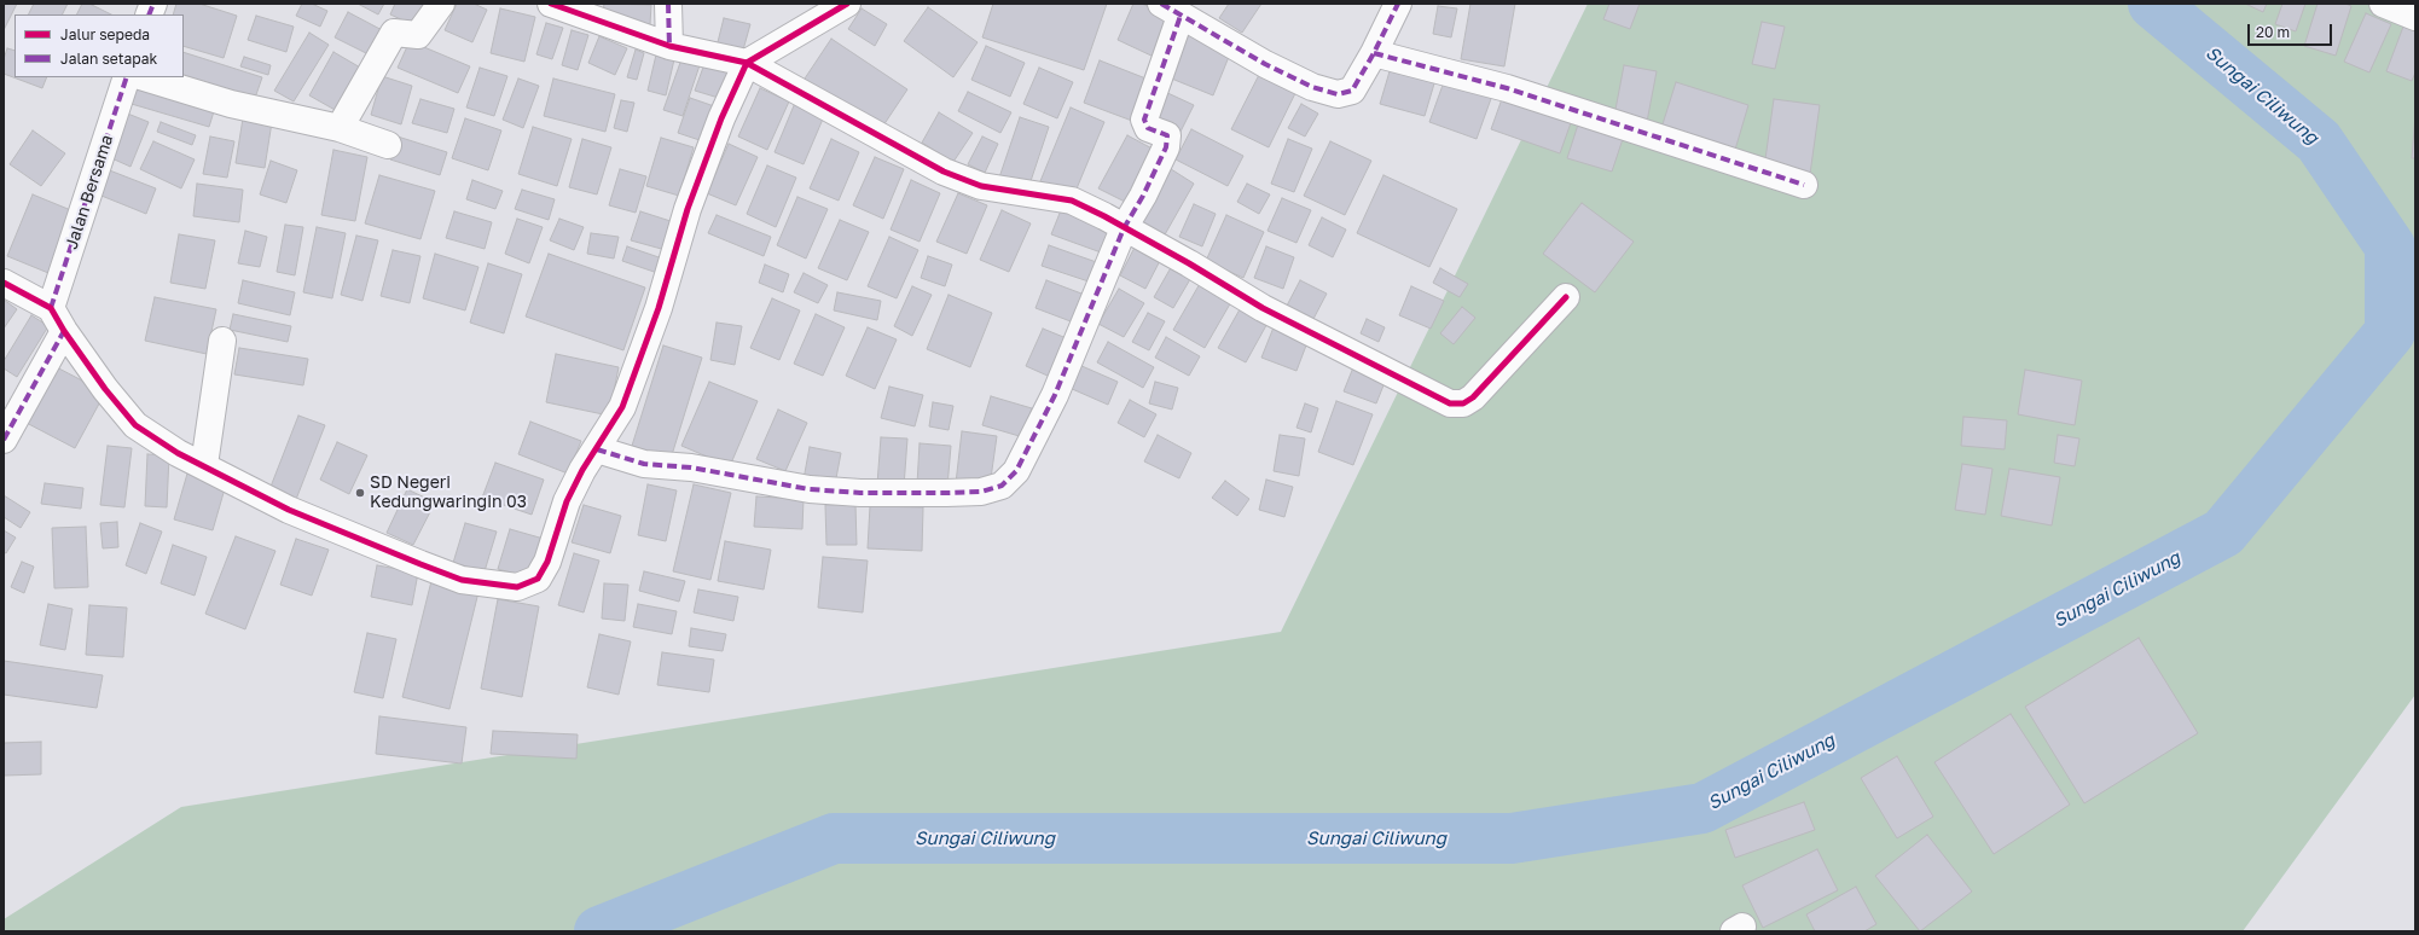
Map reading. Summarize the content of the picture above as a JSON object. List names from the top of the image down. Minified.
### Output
{"streets":{"street":["Jalan Bersama"]},"water":["Sungai Ciliwung"],"places":["SD Negeri Kedungwaringin 03"],"legend":["Jalur sepeda","Jalan setapak"],"scale_bar":"20 m"}
